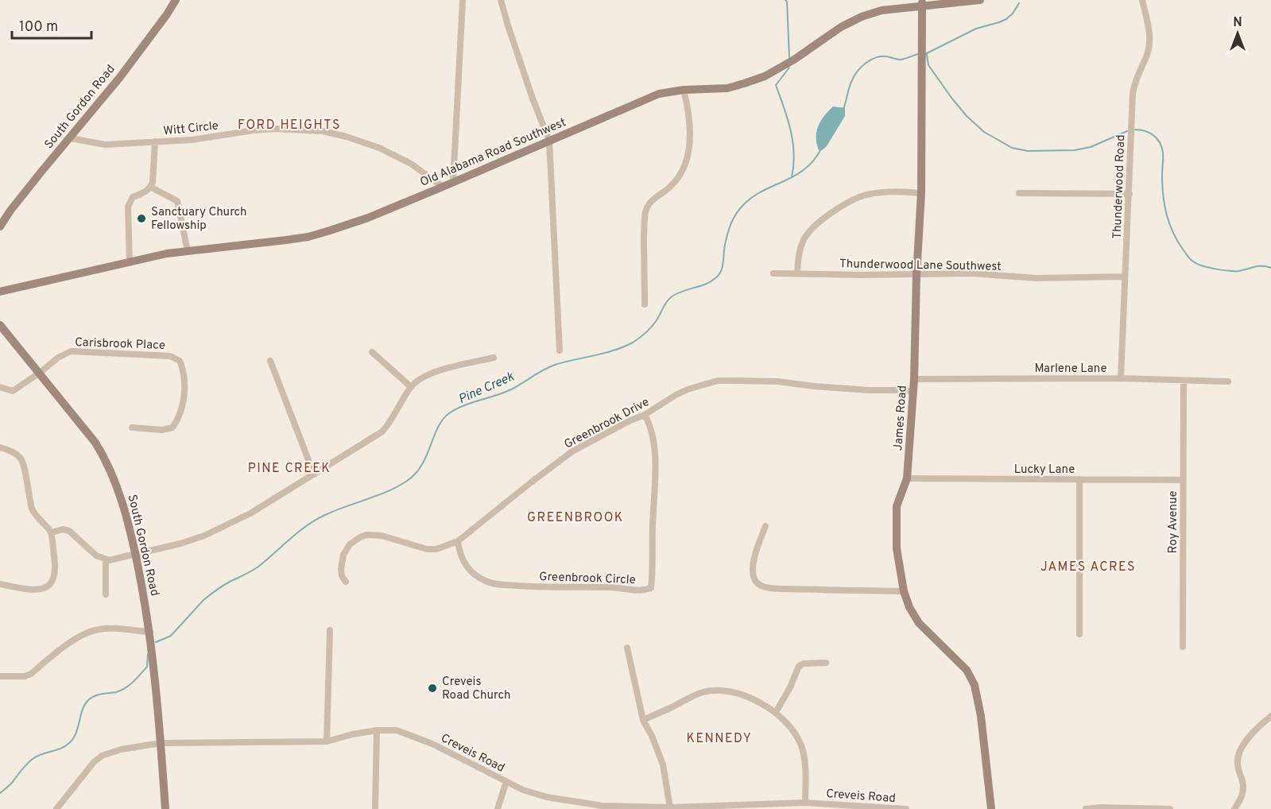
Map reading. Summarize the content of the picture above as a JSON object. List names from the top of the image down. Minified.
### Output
{"streets":{"street":["South Gordon Road","Witt Circle","Old Alabama Road Southwest","Thunderwood Road","Thunderwood Lane Southwest","Carisbrook Place","Marlene Lane","James Road","Greenbrook Drive","Lucky Lane","Roy Avenue","Greenbrook Circle","Creveis Road"]},"crossings":[["South Gordon Road","Witt Circle"],["South Gordon Road","Carisbrook Place"],["South Gordon Road","Creveis Road"],["Witt Circle","Old Alabama Road Southwest"],["Old Alabama Road Southwest","James Road"],["Thunderwood Road","Thunderwood Lane Southwest"],["Thunderwood Road","Marlene Lane"],["Thunderwood Lane Southwest","James Road"],["Marlene Lane","James Road"],["Marlene Lane","Roy Avenue"],["James Road","Greenbrook Drive"],["James Road","Lucky Lane"],["Greenbrook Drive","Greenbrook Circle"],["Lucky Lane","Roy Avenue"]],"districts":["FORD HEIGHTS","PINE CREEK","GREENBROOK","JAMES ACRES","KENNEDY"],"water":["Pine Creek"],"places":["Sanctuary Church Fellowship","Creveis Road Church"],"scale_bar":"100 m","north":"top"}
